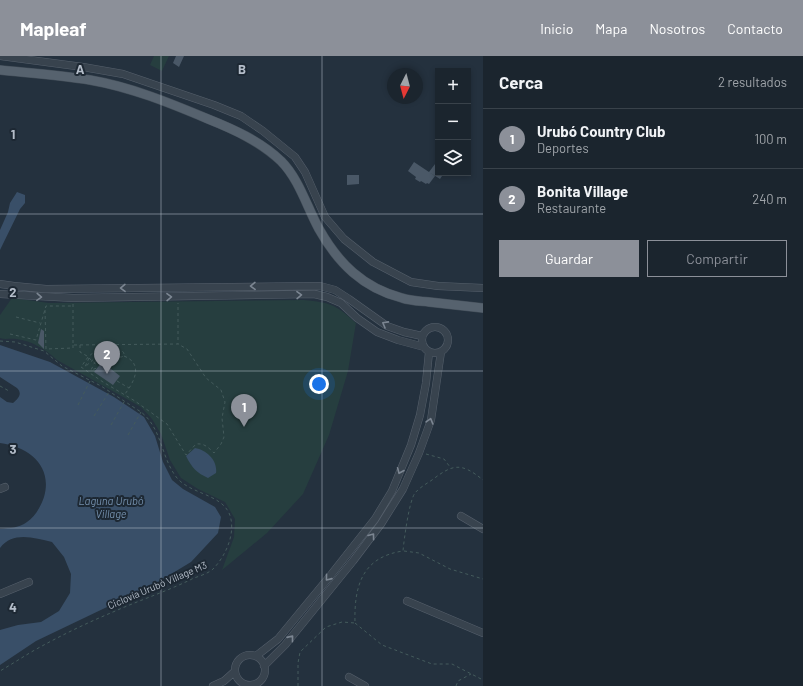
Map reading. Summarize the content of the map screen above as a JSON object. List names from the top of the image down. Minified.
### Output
{"streets":{"path":["Ciclovía Urubó Village M3"]},"water":["Laguna Urubó Village"],"north":"bottom","page":{"header":"Mapleaf","nav":["Inicio","Mapa","Nosotros","Contacto"],"heading":["Cerca","2 resultados"],"map_buttons":["+","−"],"list":[{"mark":"1","name":"Urubó Country Club","note":"Deportes","value":"100 m"},{"mark":"2","name":"Bonita Village","note":"Restaurante","value":"240 m"}],"buttons":["Guardar","Compartir"],"pins":["2","1"]},"grid":{"columns":["A","B"],"rows":["1","2","3","4"]}}
